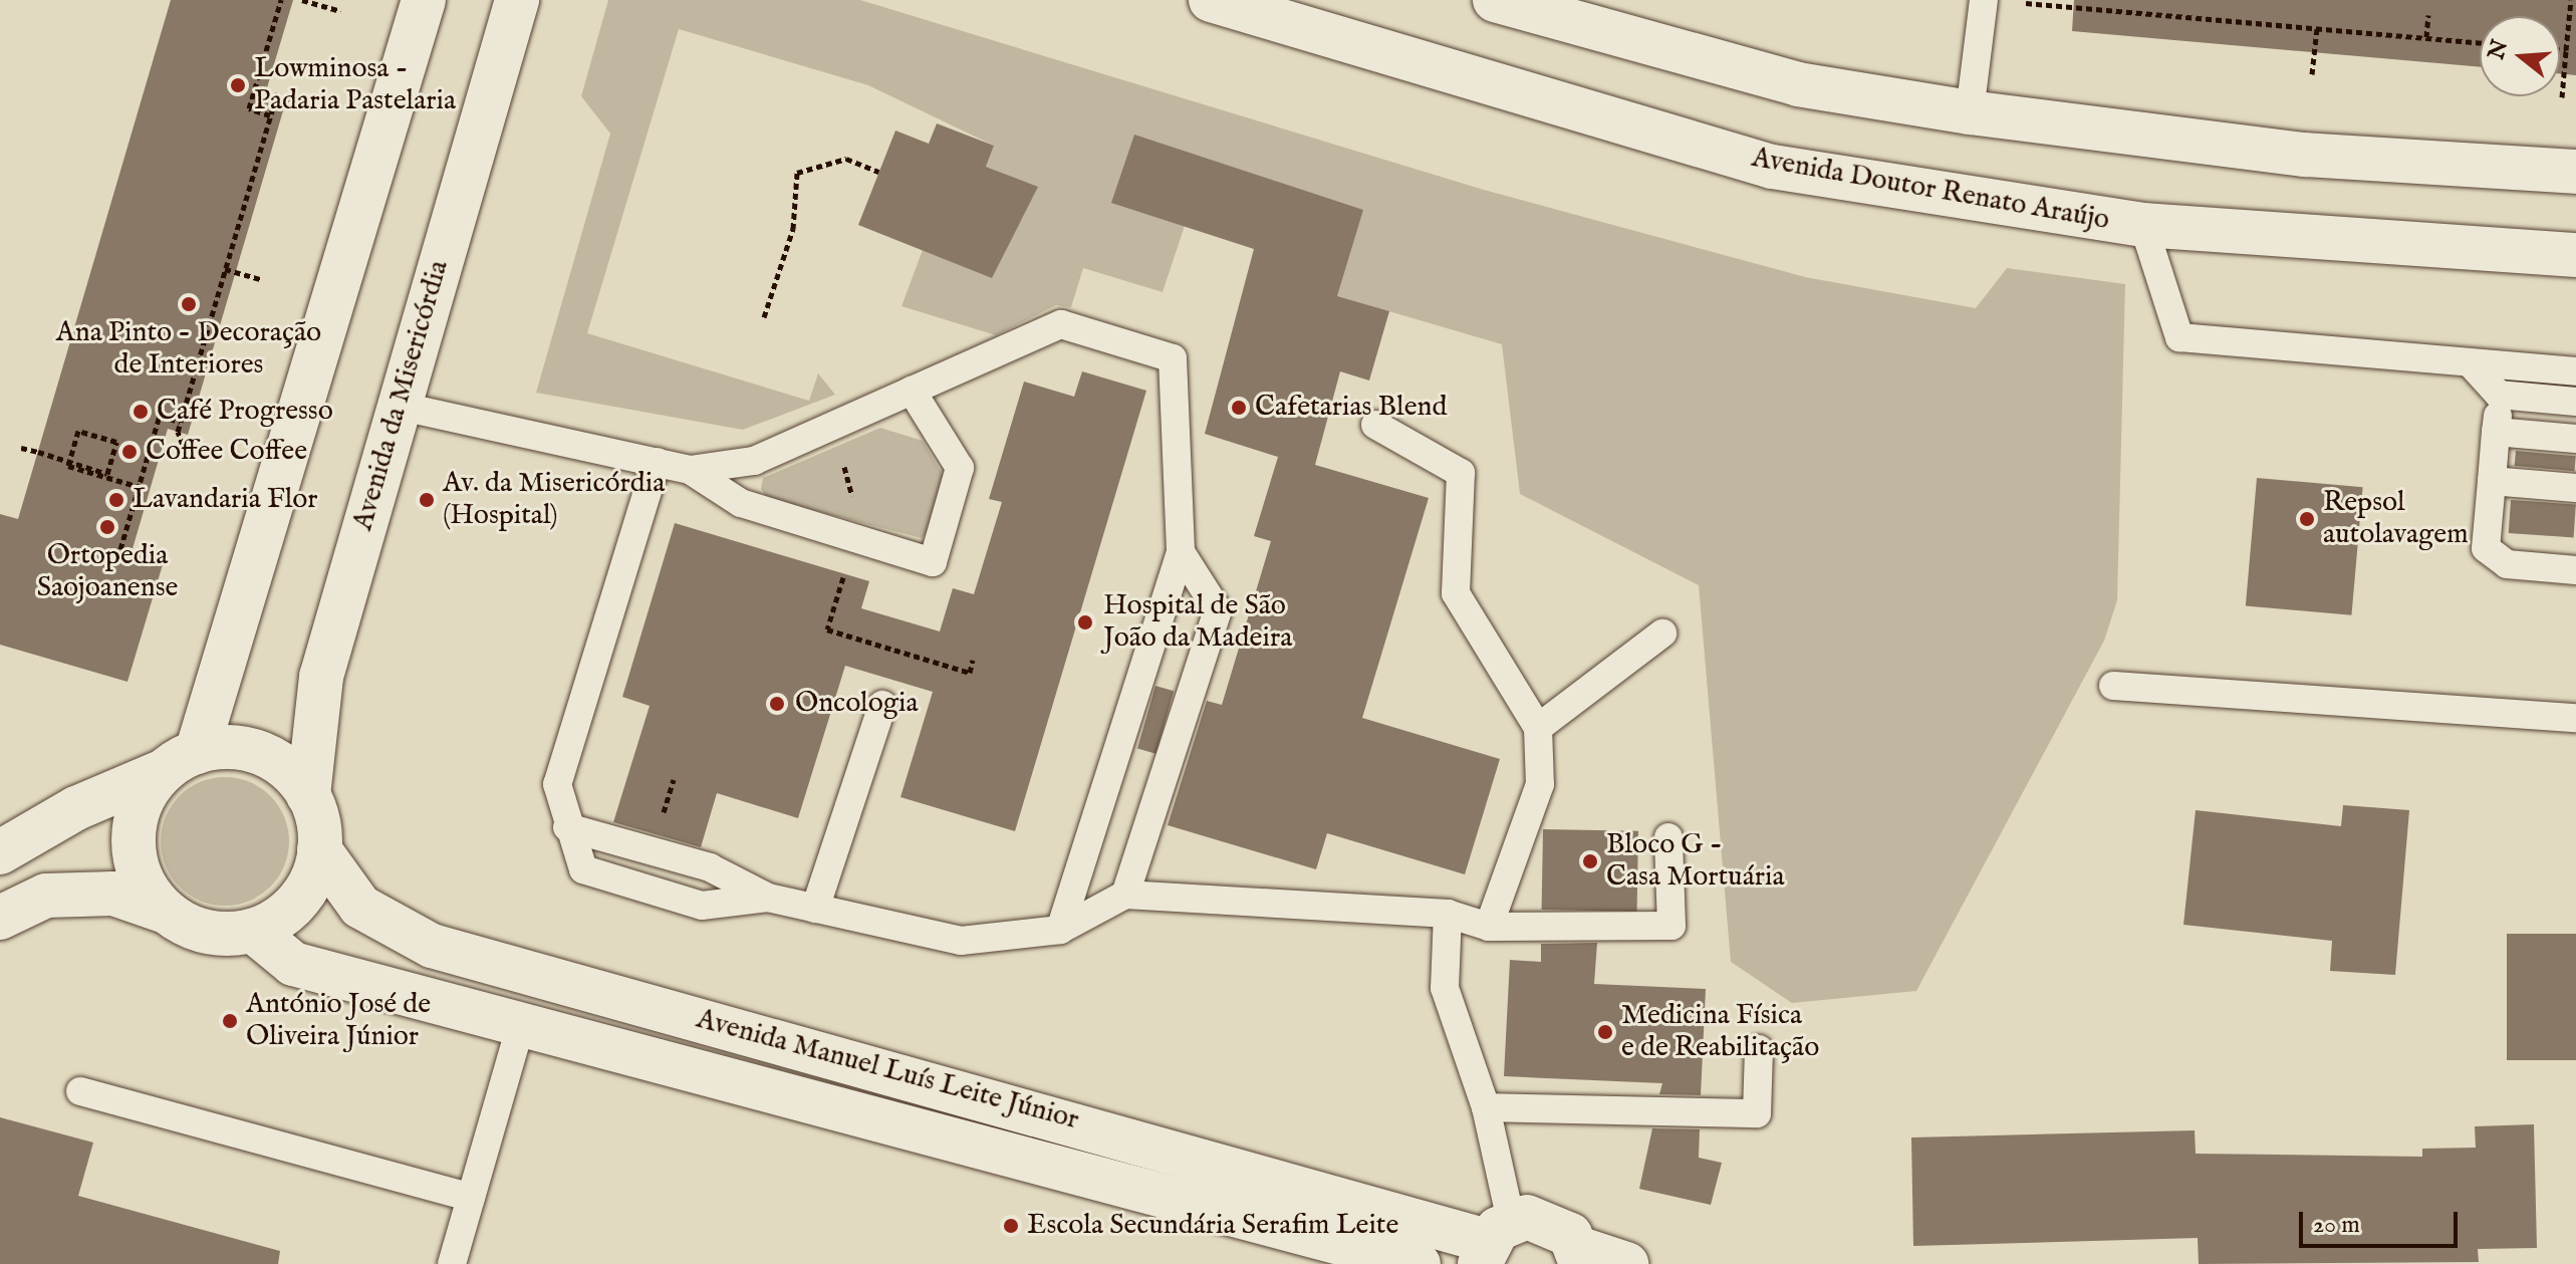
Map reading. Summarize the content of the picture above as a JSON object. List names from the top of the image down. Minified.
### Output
{"streets":{"street":["Avenida Doutor Renato Araújo","Avenida da Misericórdia","Avenida Manuel Luís Leite Júnior"]},"crossings":[["Avenida da Misericórdia","Avenida Manuel Luís Leite Júnior"]],"places":["Lowminosa - Padaria Pastelaria","Ana Pinto - Decoração de Interiores","Cafetarias Blend","Café Progresso","Coffee Coffee","Lavandaria Flor","Av. da Misericórdia (Hospital)","Repsol autolavagem","Ortopedia Saojoanense","Hospital de São João da Madeira","Oncologia","Bloco G - Casa Mortuária","António José de Oliveira Júnior","Medicina Física e de Reabilitação","Escola Secundária Serafim Leite"],"scale_bar":"20 m","north":"left"}
